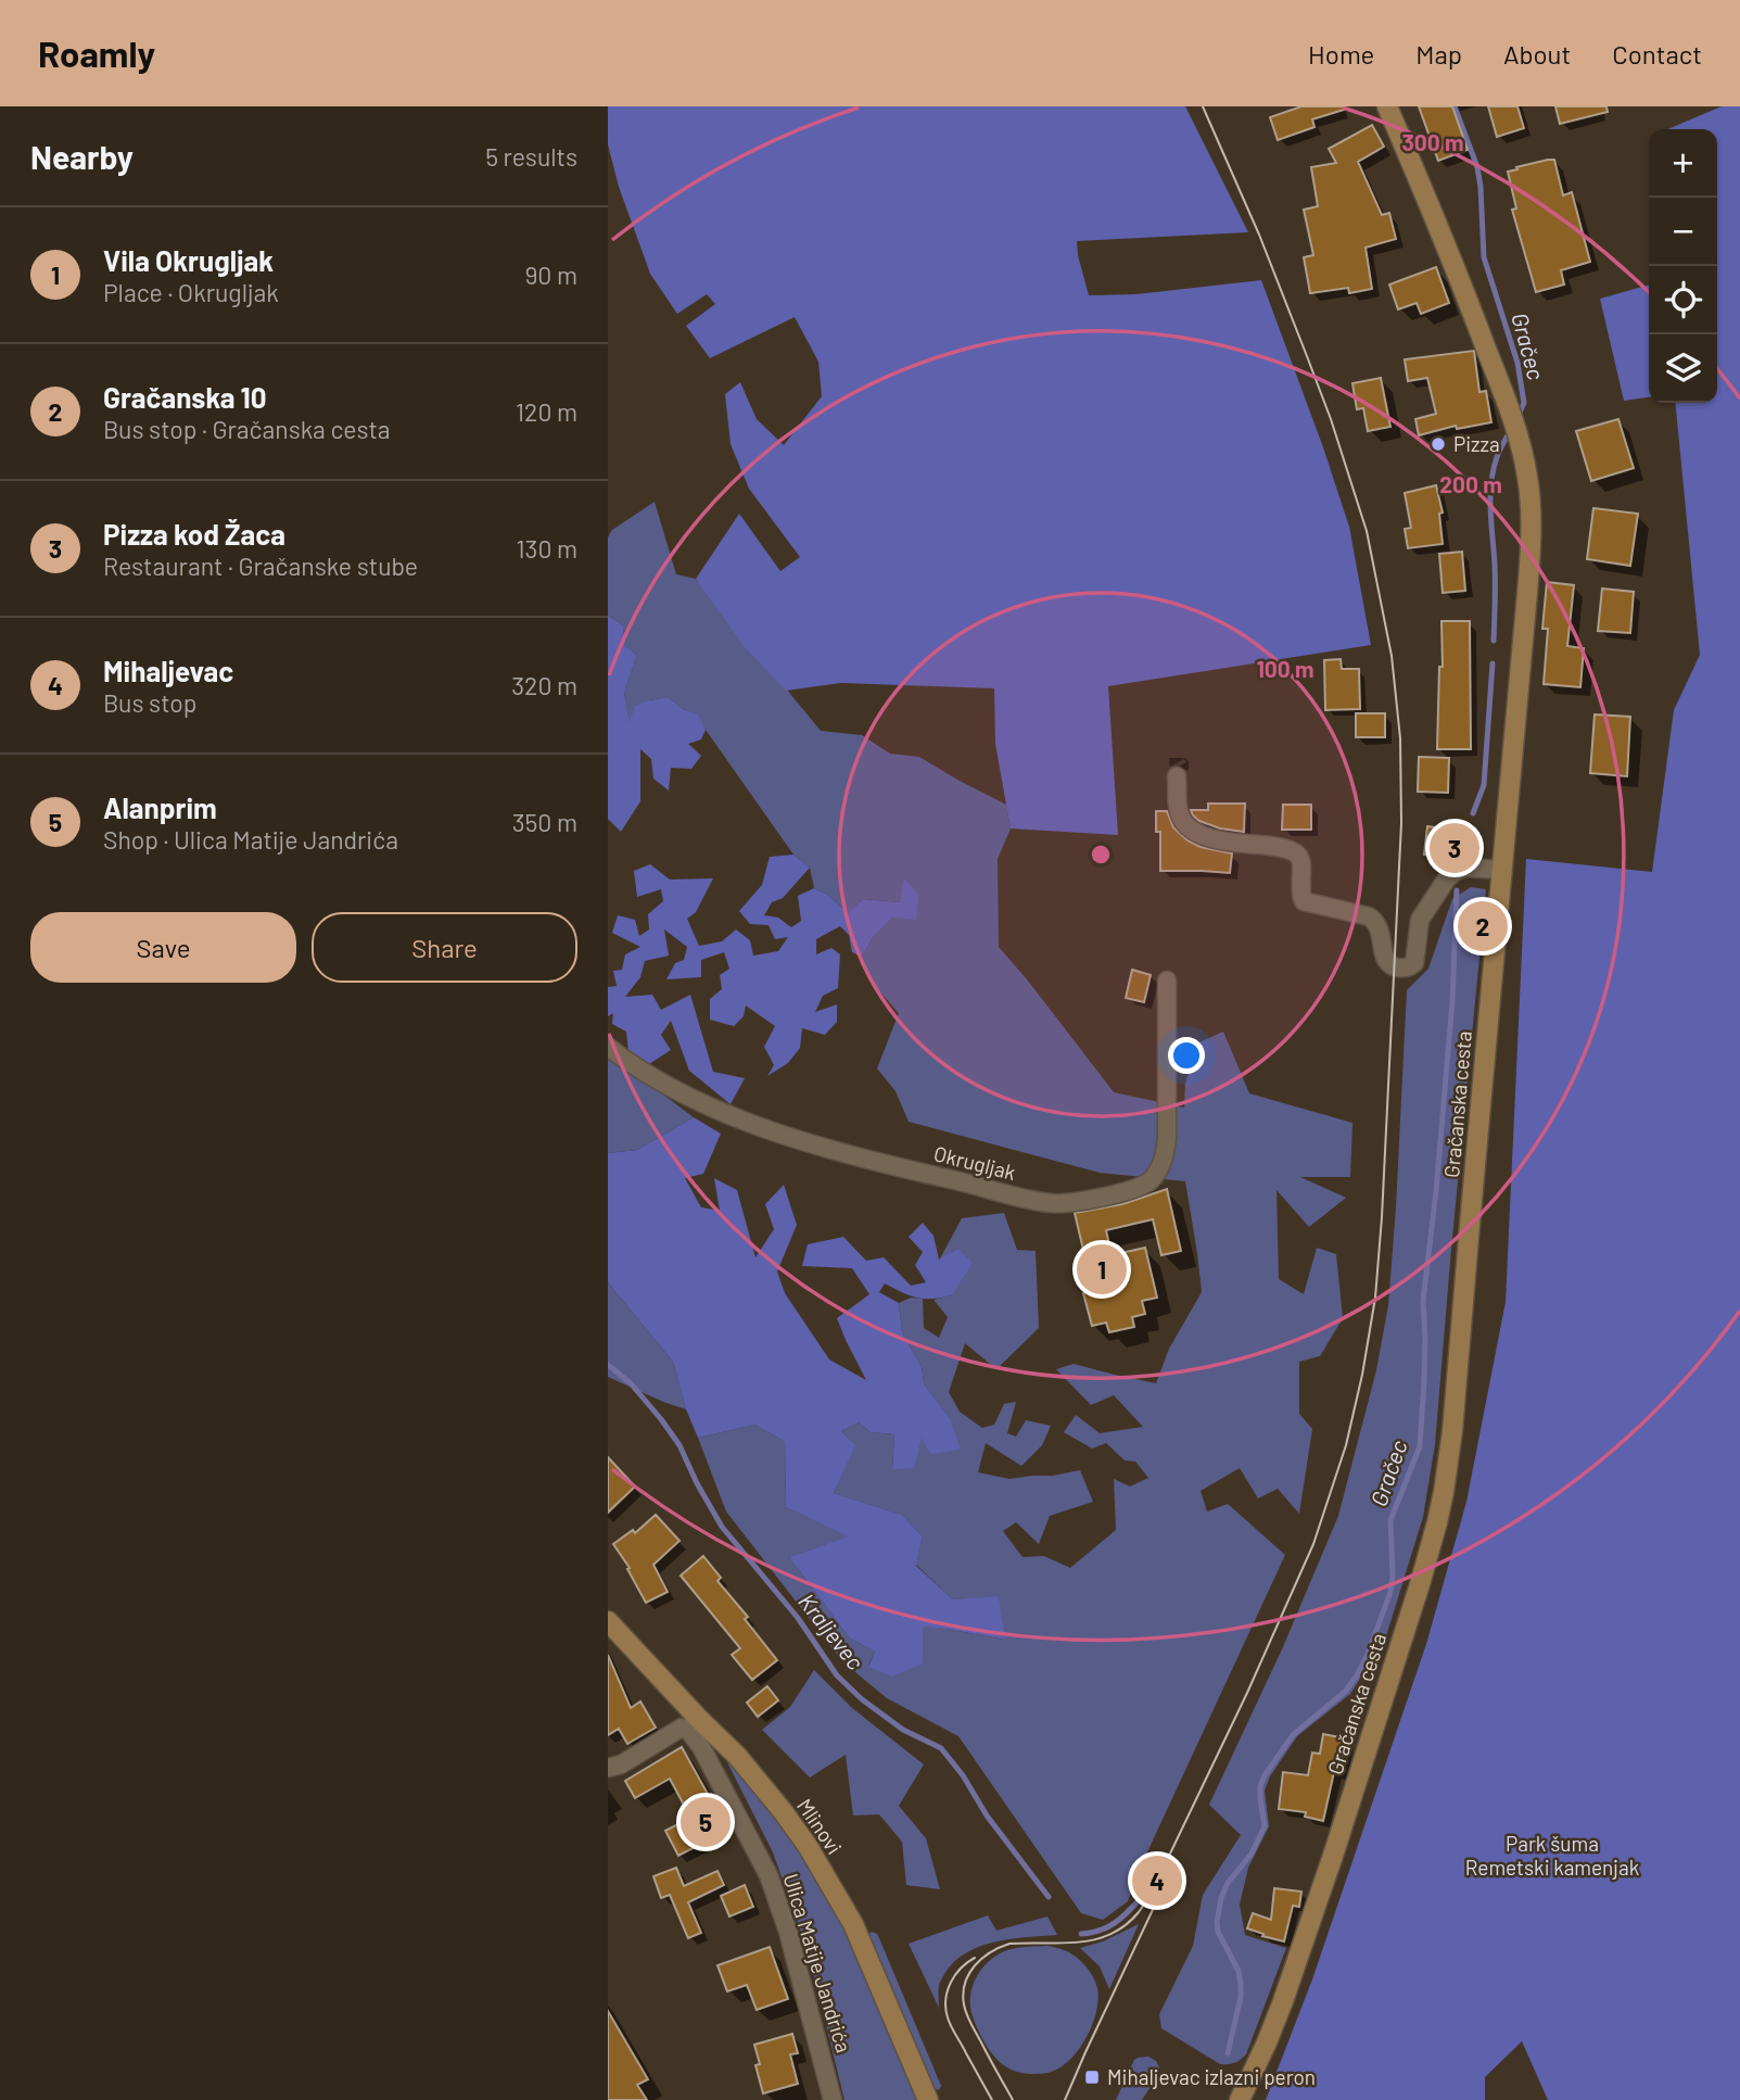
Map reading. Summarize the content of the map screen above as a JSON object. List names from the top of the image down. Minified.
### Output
{"streets":{"main road":["Gračanska cesta","Mlinovi"],"street":["Okrugljak","Ulica Matije Jandrića"]},"water":["Gračec","Kraljevec"],"parks":["Park šuma Remetski kamenjak"],"places":{"other":["Pizza"],"transit":["Mihaljevac izlazni peron"]},"page":{"header":"Roamly","nav":["Home","Map","About","Contact"],"heading":["Nearby","5 results"],"map_buttons":["+","−"],"list":[{"mark":"1","name":"Vila Okrugljak","note":"Place · Okrugljak","value":"90 m"},{"mark":"2","name":"Gračanska 10","note":"Bus stop · Gračanska cesta","value":"120 m"},{"mark":"3","name":"Pizza kod Žaca","note":"Restaurant · Gračanske stube","value":"130 m"},{"mark":"4","name":"Mihaljevac","note":"Bus stop","value":"320 m"},{"mark":"5","name":"Alanprim","note":"Shop · Ulica Matije Jandrića","value":"350 m"}],"pins":["3","2","1","5","4"],"buttons":["Save","Share"]},"rings":["300 m","200 m","100 m"]}
